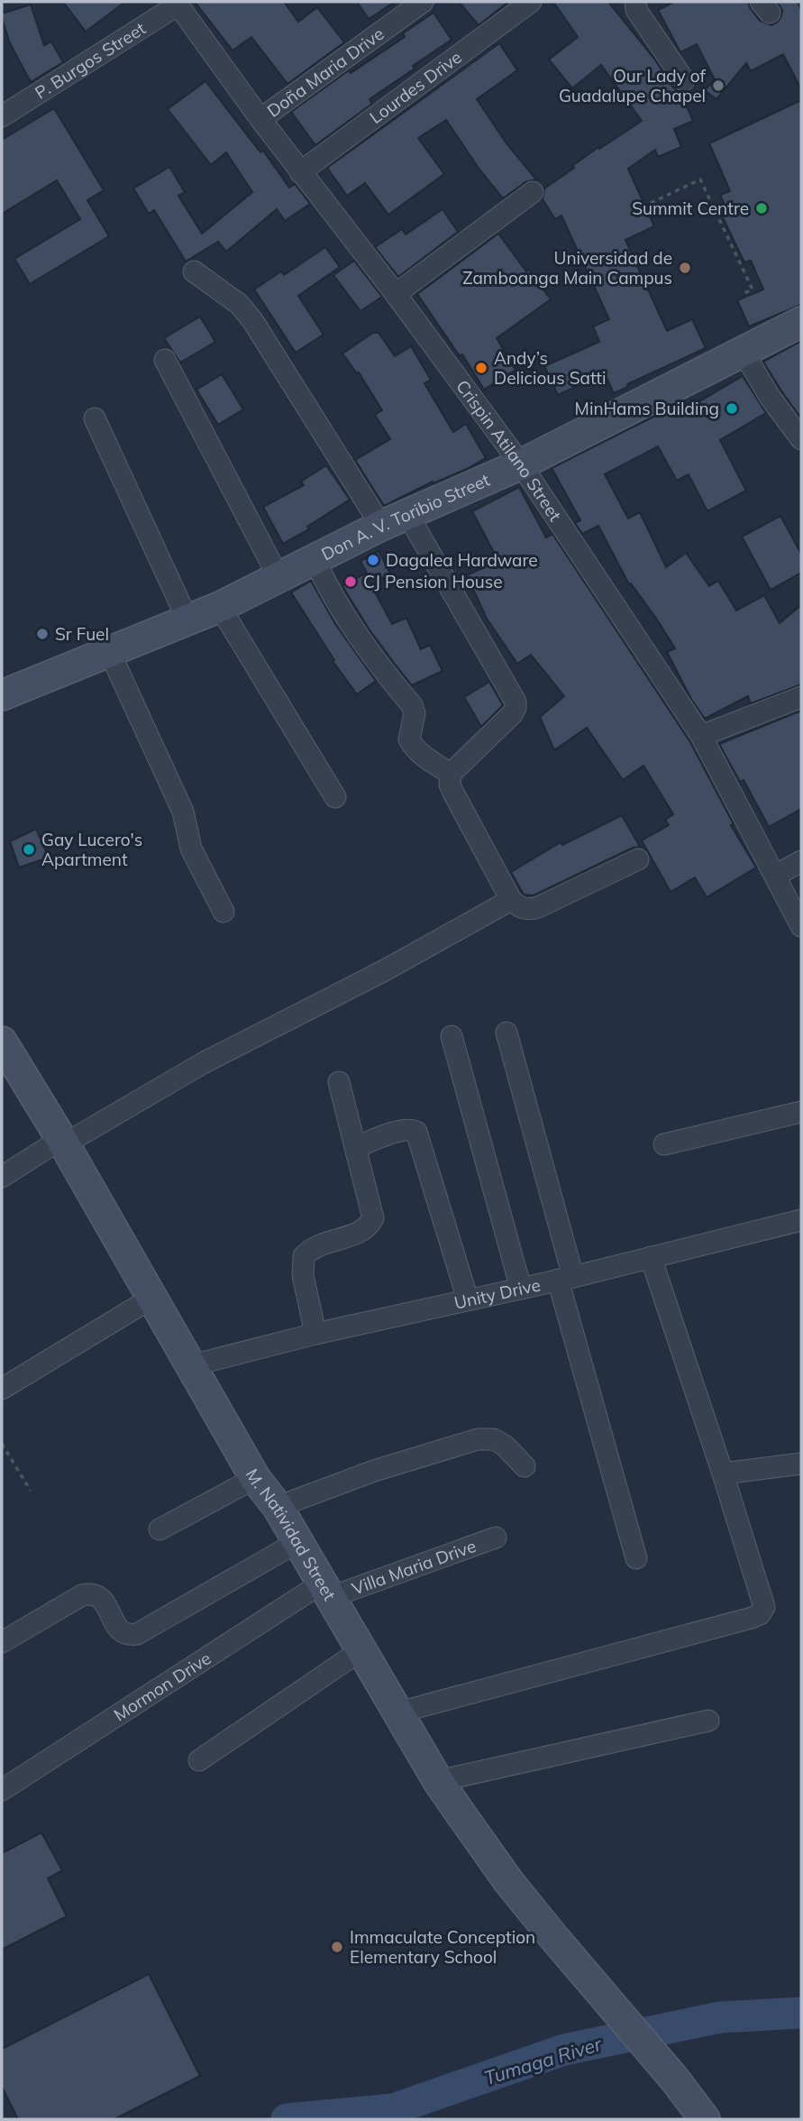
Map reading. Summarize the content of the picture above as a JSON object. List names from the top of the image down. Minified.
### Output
{"streets":{"street":["P. Burgos Street","Doña Maria Drive","Lourdes Drive","Crispin Atilano Street","Don A. V. Toribio Street","Unity Drive","M. Natividad Street","Villa Maria Drive","Mormon Drive"]},"crossings":[["P. Burgos Street","Crispin Atilano Street"],["Doña Maria Drive","Crispin Atilano Street"],["Lourdes Drive","Crispin Atilano Street"],["Crispin Atilano Street","Don A. V. Toribio Street"],["Unity Drive","M. Natividad Street"],["M. Natividad Street","Villa Maria Drive"],["M. Natividad Street","Mormon Drive"],["Villa Maria Drive","Mormon Drive"]],"water":["Tumaga River"],"places":["Our Lady of Guadalupe Chapel","Summit Centre","Universidad de Zamboanga Main Campus","Andy’s Delicious Satti","MinHams Building","Dagalea Hardware","CJ Pension House","Sr Fuel","Gay Lucero's Apartment","Immaculate Conception Elementary School"]}
